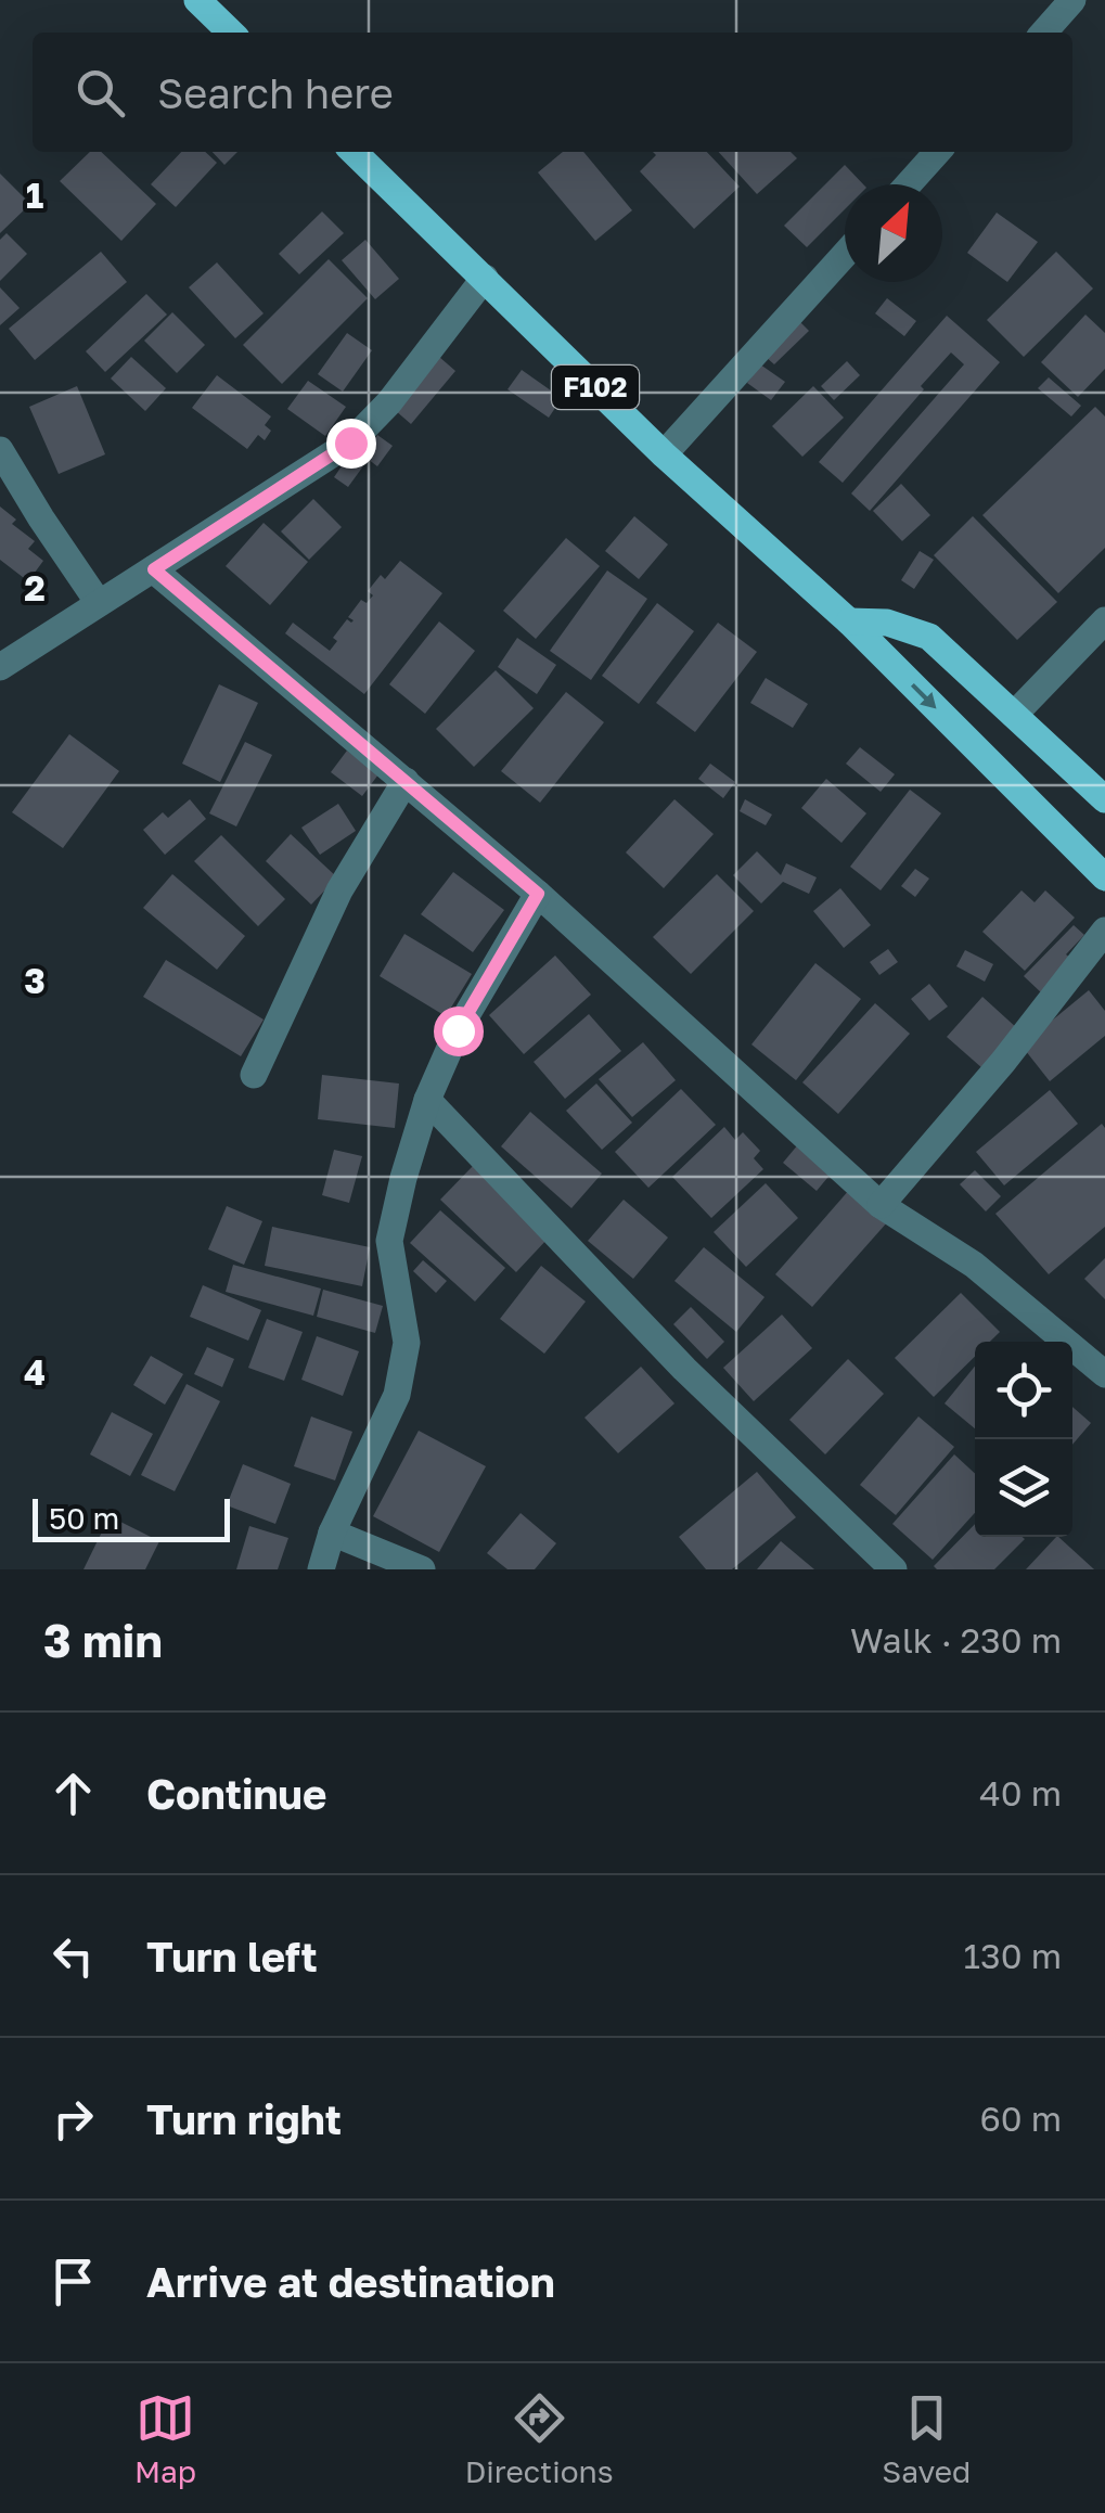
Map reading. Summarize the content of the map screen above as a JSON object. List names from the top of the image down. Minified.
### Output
{"streets":{"main road":["F102"]},"scale_bar":"50 m","north":"top right","page":{"search":"Search here","scale":"50 m","heading":["3 min","Walk · 230 m"],"list":[["Continue","40 m"],["Turn left","130 m"],["Turn right","60 m"],"Arrive at destination"],"nav":["Map","Directions","Saved"]},"grid":{"rows":["1","2","3","4"]}}
